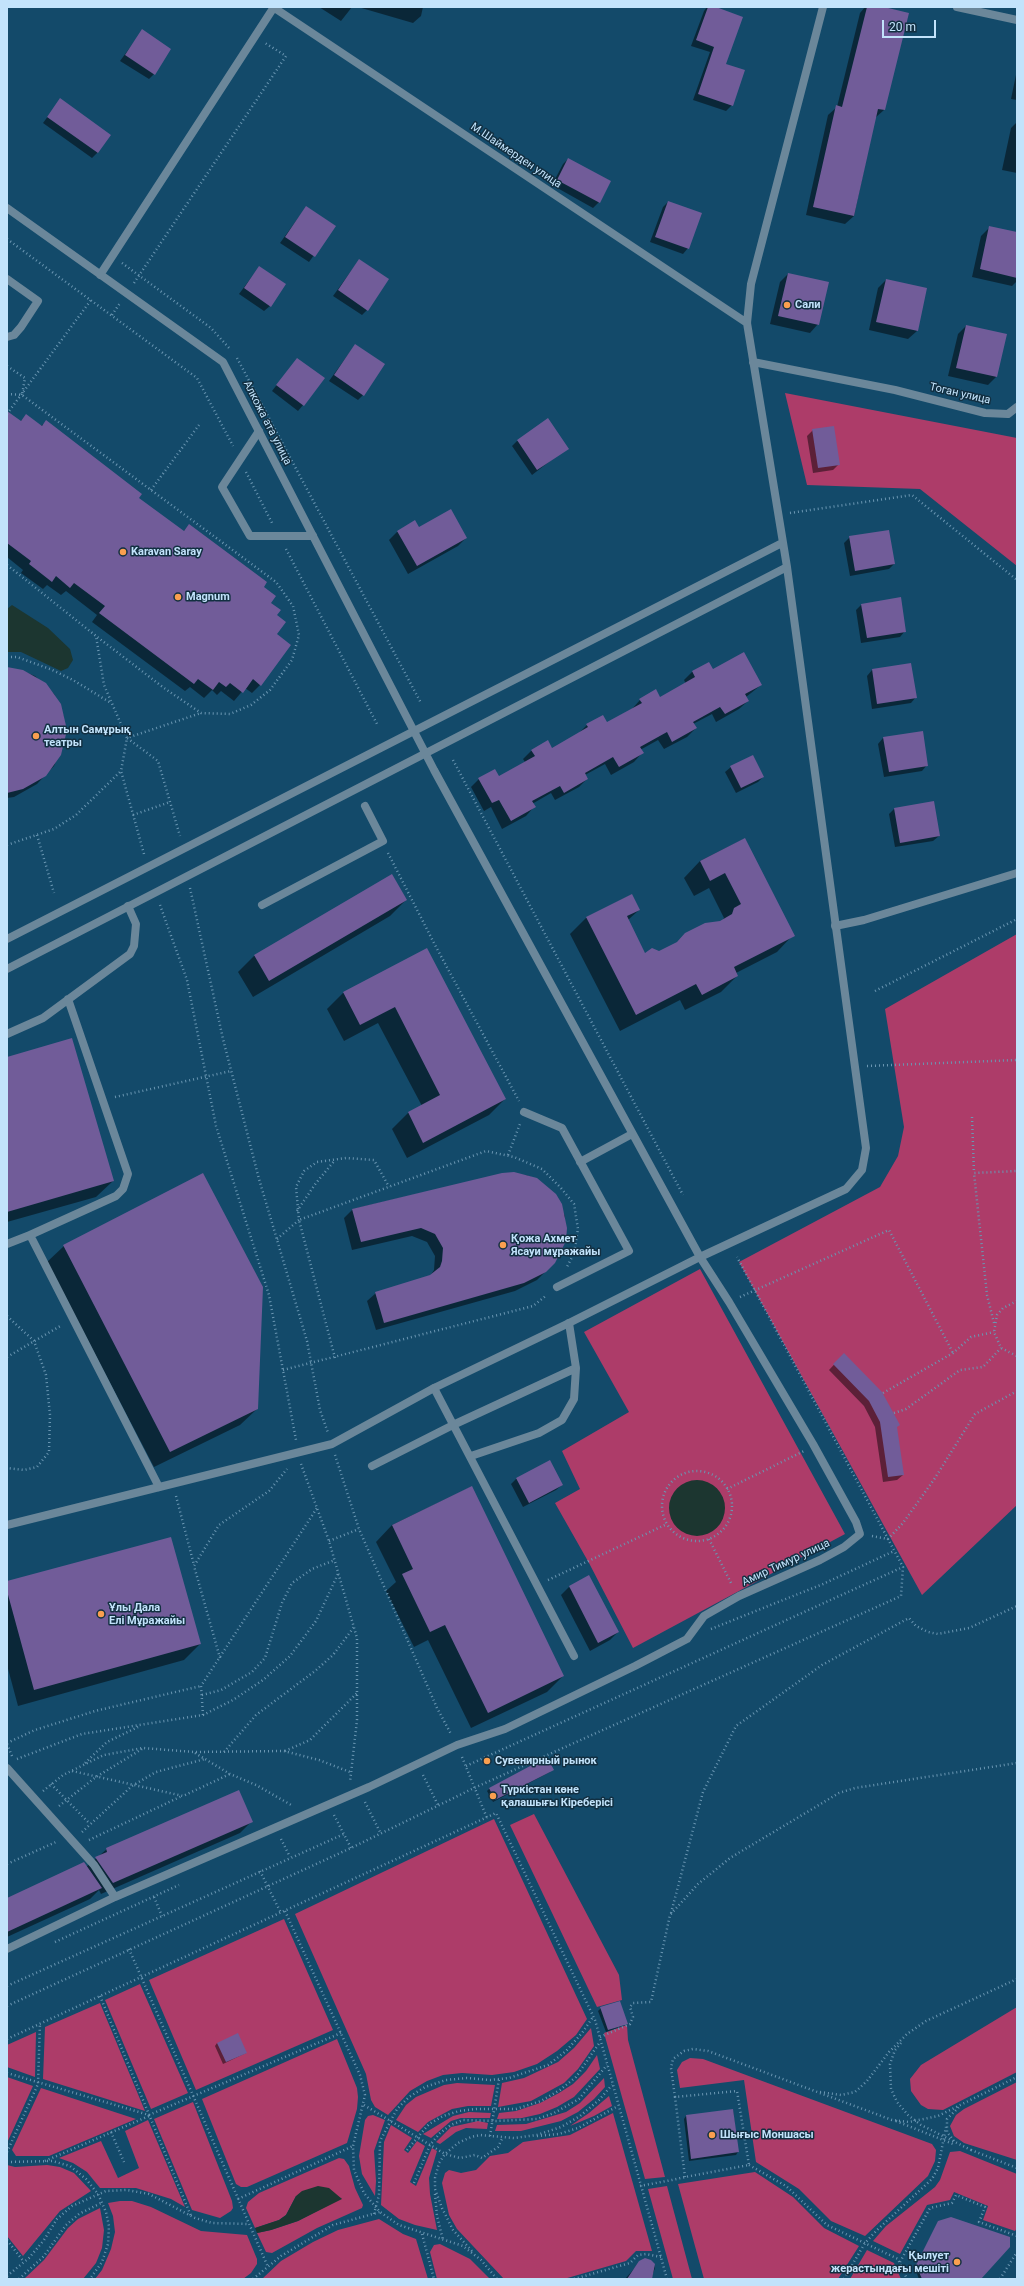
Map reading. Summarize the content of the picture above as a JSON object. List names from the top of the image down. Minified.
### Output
{"streets":{"street":["М.Шаймерден улица","Тоган улица","Алкожа ата улица","Амир Тимур улица"]},"places":["Сали","Karavan Saray","Magnum","Алтын Самұрық театры","Қожа Ахмет Ясауи мұражайы","Ұлы Дала Елі Мұражайы","Сувенирный рынок","Түркістан көне қалашығы Кіреберісі","Шығыс Моншасы","Қылует жерастындағы мешіті"],"scale_bar":"20 m"}
